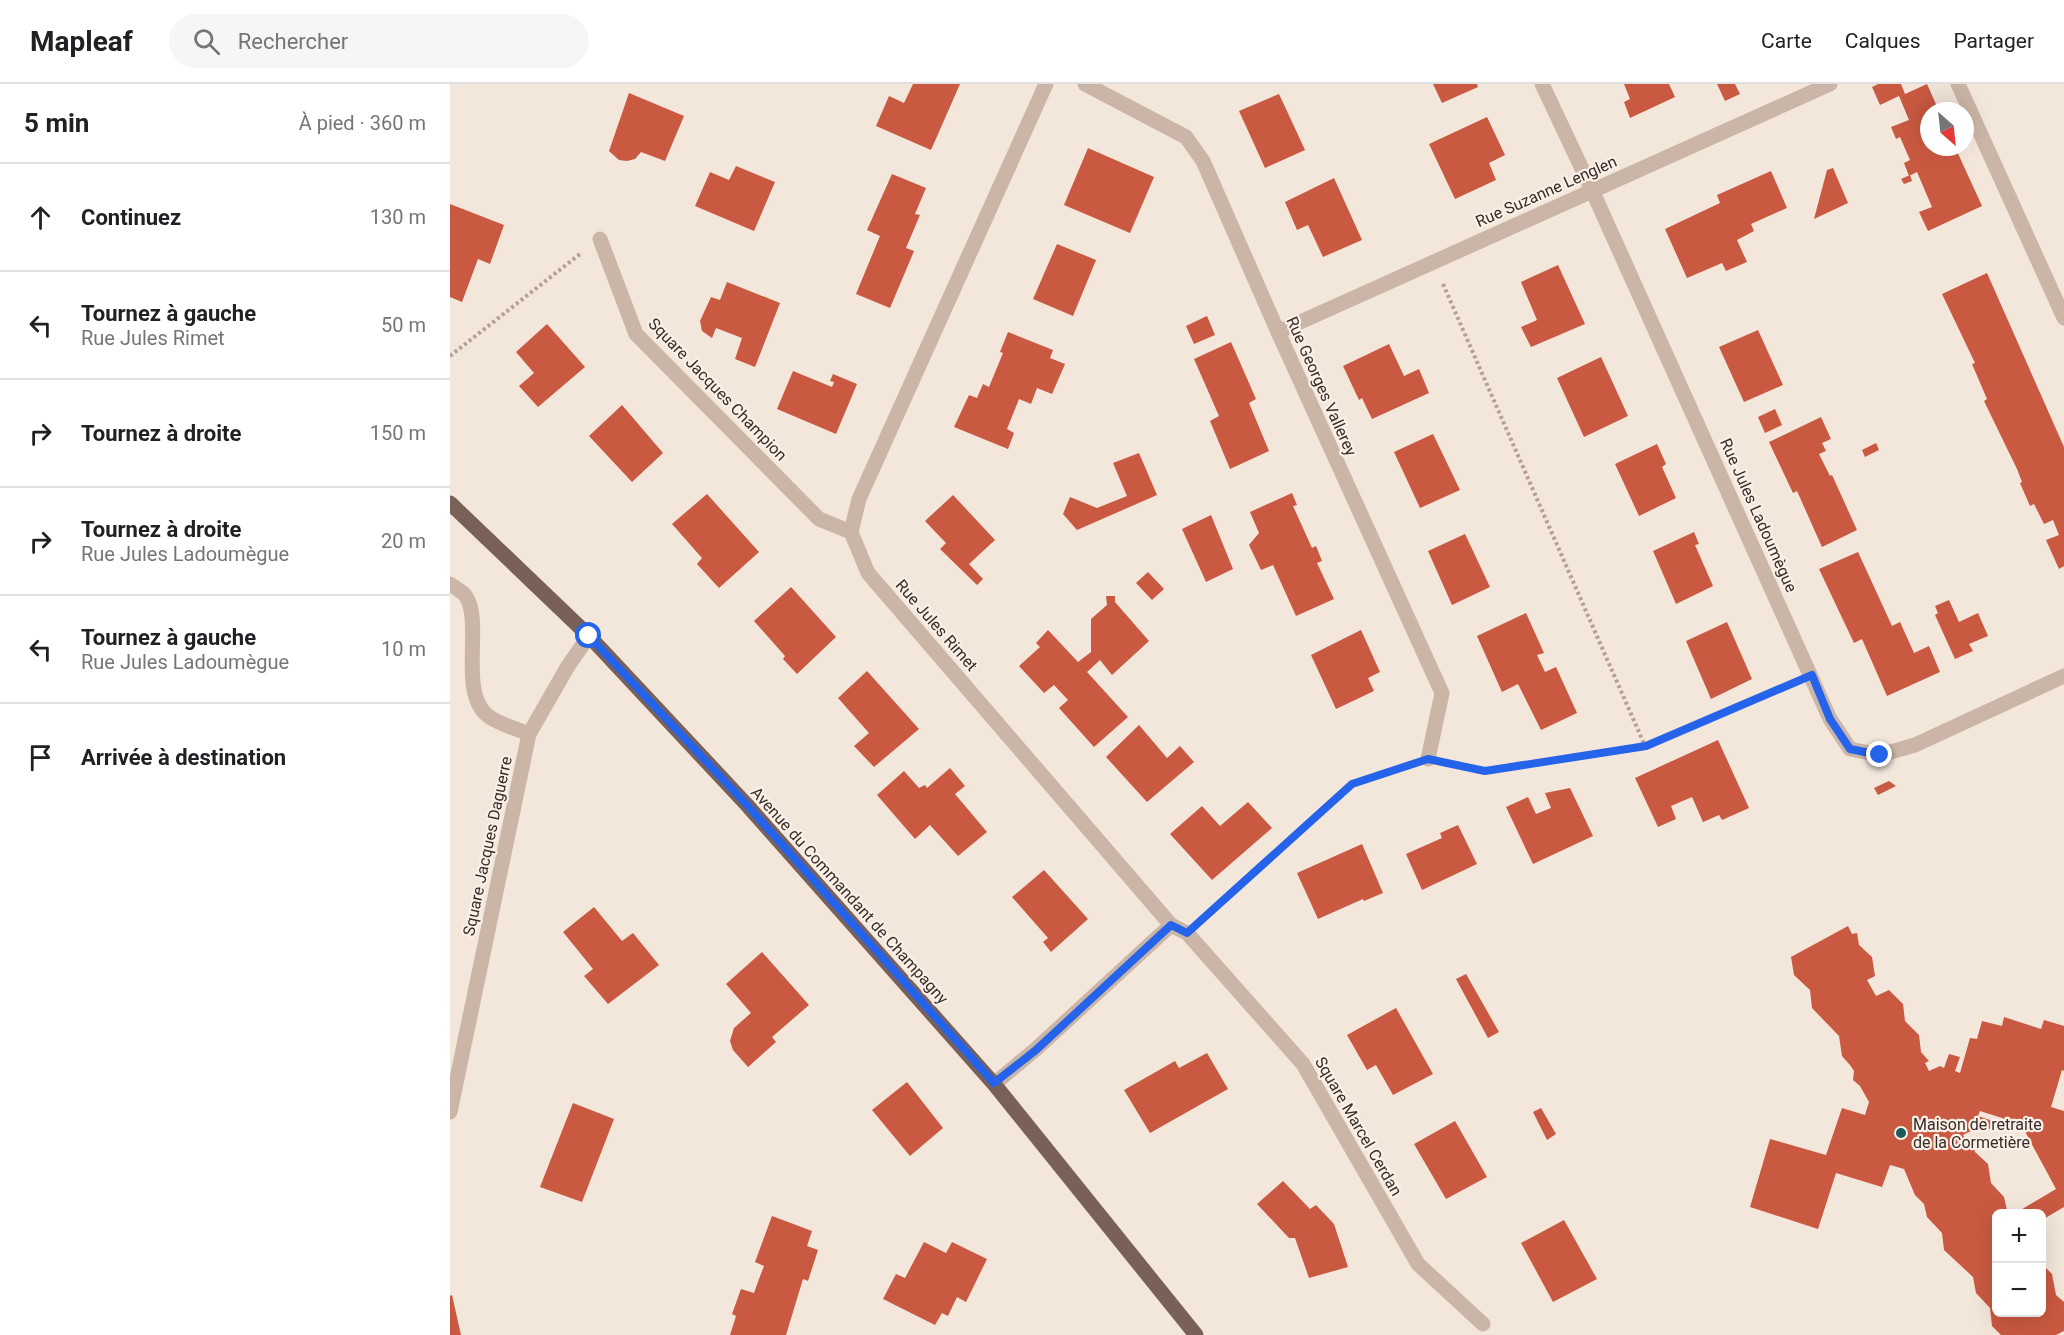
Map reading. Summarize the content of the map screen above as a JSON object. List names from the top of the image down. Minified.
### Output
{"streets":{"main road":["Avenue du Commandant de Champagny"],"street":["Rue Suzanne Lenglen","Rue Georges Vallerey","Square Jacques Champion","Rue Jules Ladoumègue","Rue Jules Rimet","Square Jacques Daguerre","Square Marcel Cerdan"]},"crossings":[["Rue Suzanne Lenglen","Rue Georges Vallerey"],["Rue Suzanne Lenglen","Rue Jules Ladoumègue"],["Square Jacques Champion","Rue Jules Rimet"],["Rue Jules Rimet","Square Marcel Cerdan"],["Square Jacques Daguerre","Avenue du Commandant de Champagny"]],"places":["Maison de retraite de la Cormetière"],"north":"bottom right","page":{"header":"Mapleaf","search":"Rechercher","nav":["Carte","Calques","Partager"],"heading":["5 min","À pied · 360 m"],"list":[["Continuez","130 m"],["Tournez à gauche","Rue Jules Rimet","50 m"],["Tournez à droite","150 m"],["Tournez à droite","Rue Jules Ladoumègue","20 m"],["Tournez à gauche","Rue Jules Ladoumègue","10 m"],"Arrivée à destination"],"map_buttons":["+","−"]}}
